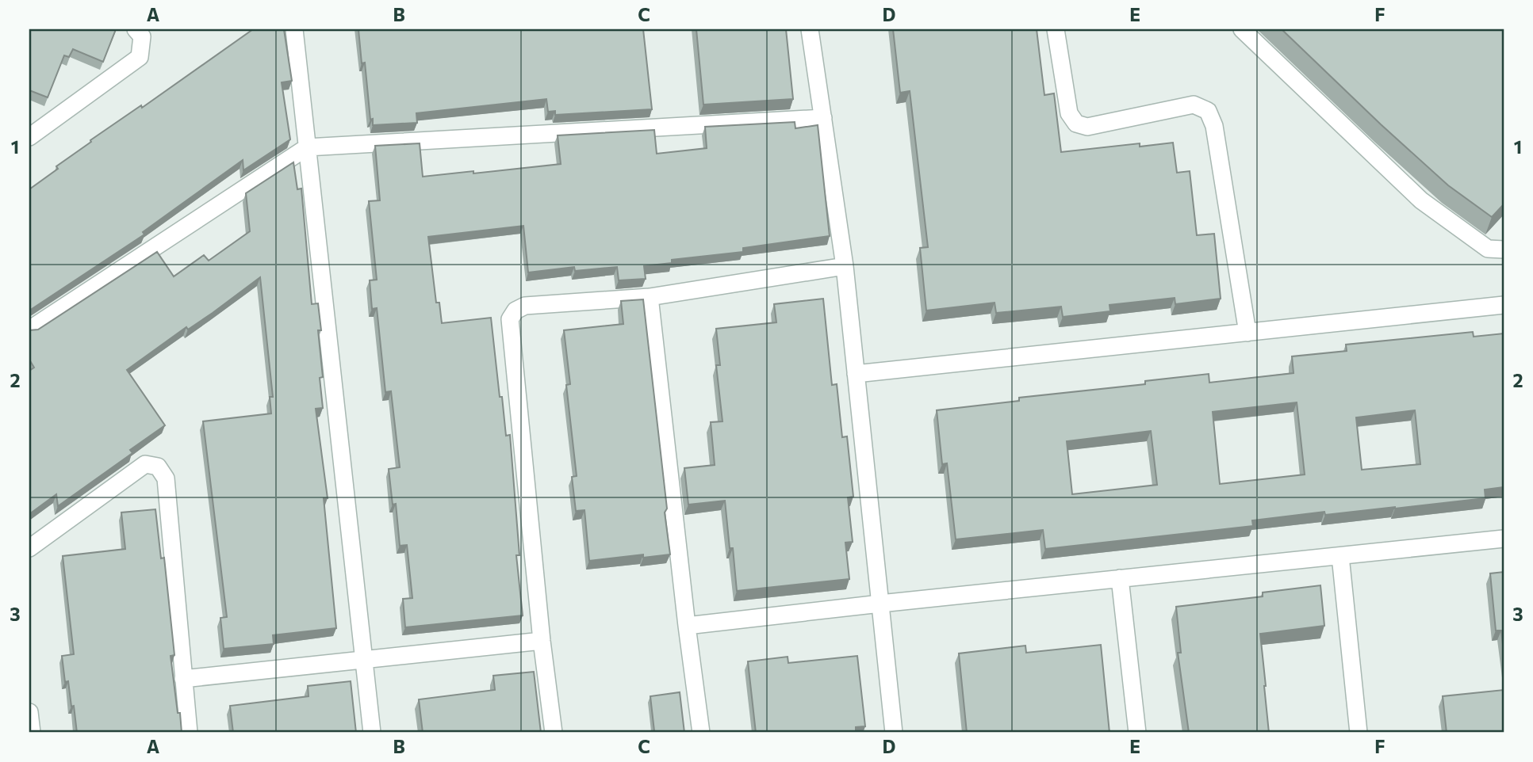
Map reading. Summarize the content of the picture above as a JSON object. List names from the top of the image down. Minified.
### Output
{"grid":{"columns":["A","B","C","D","E","F"],"rows":["1","2","3"]}}
